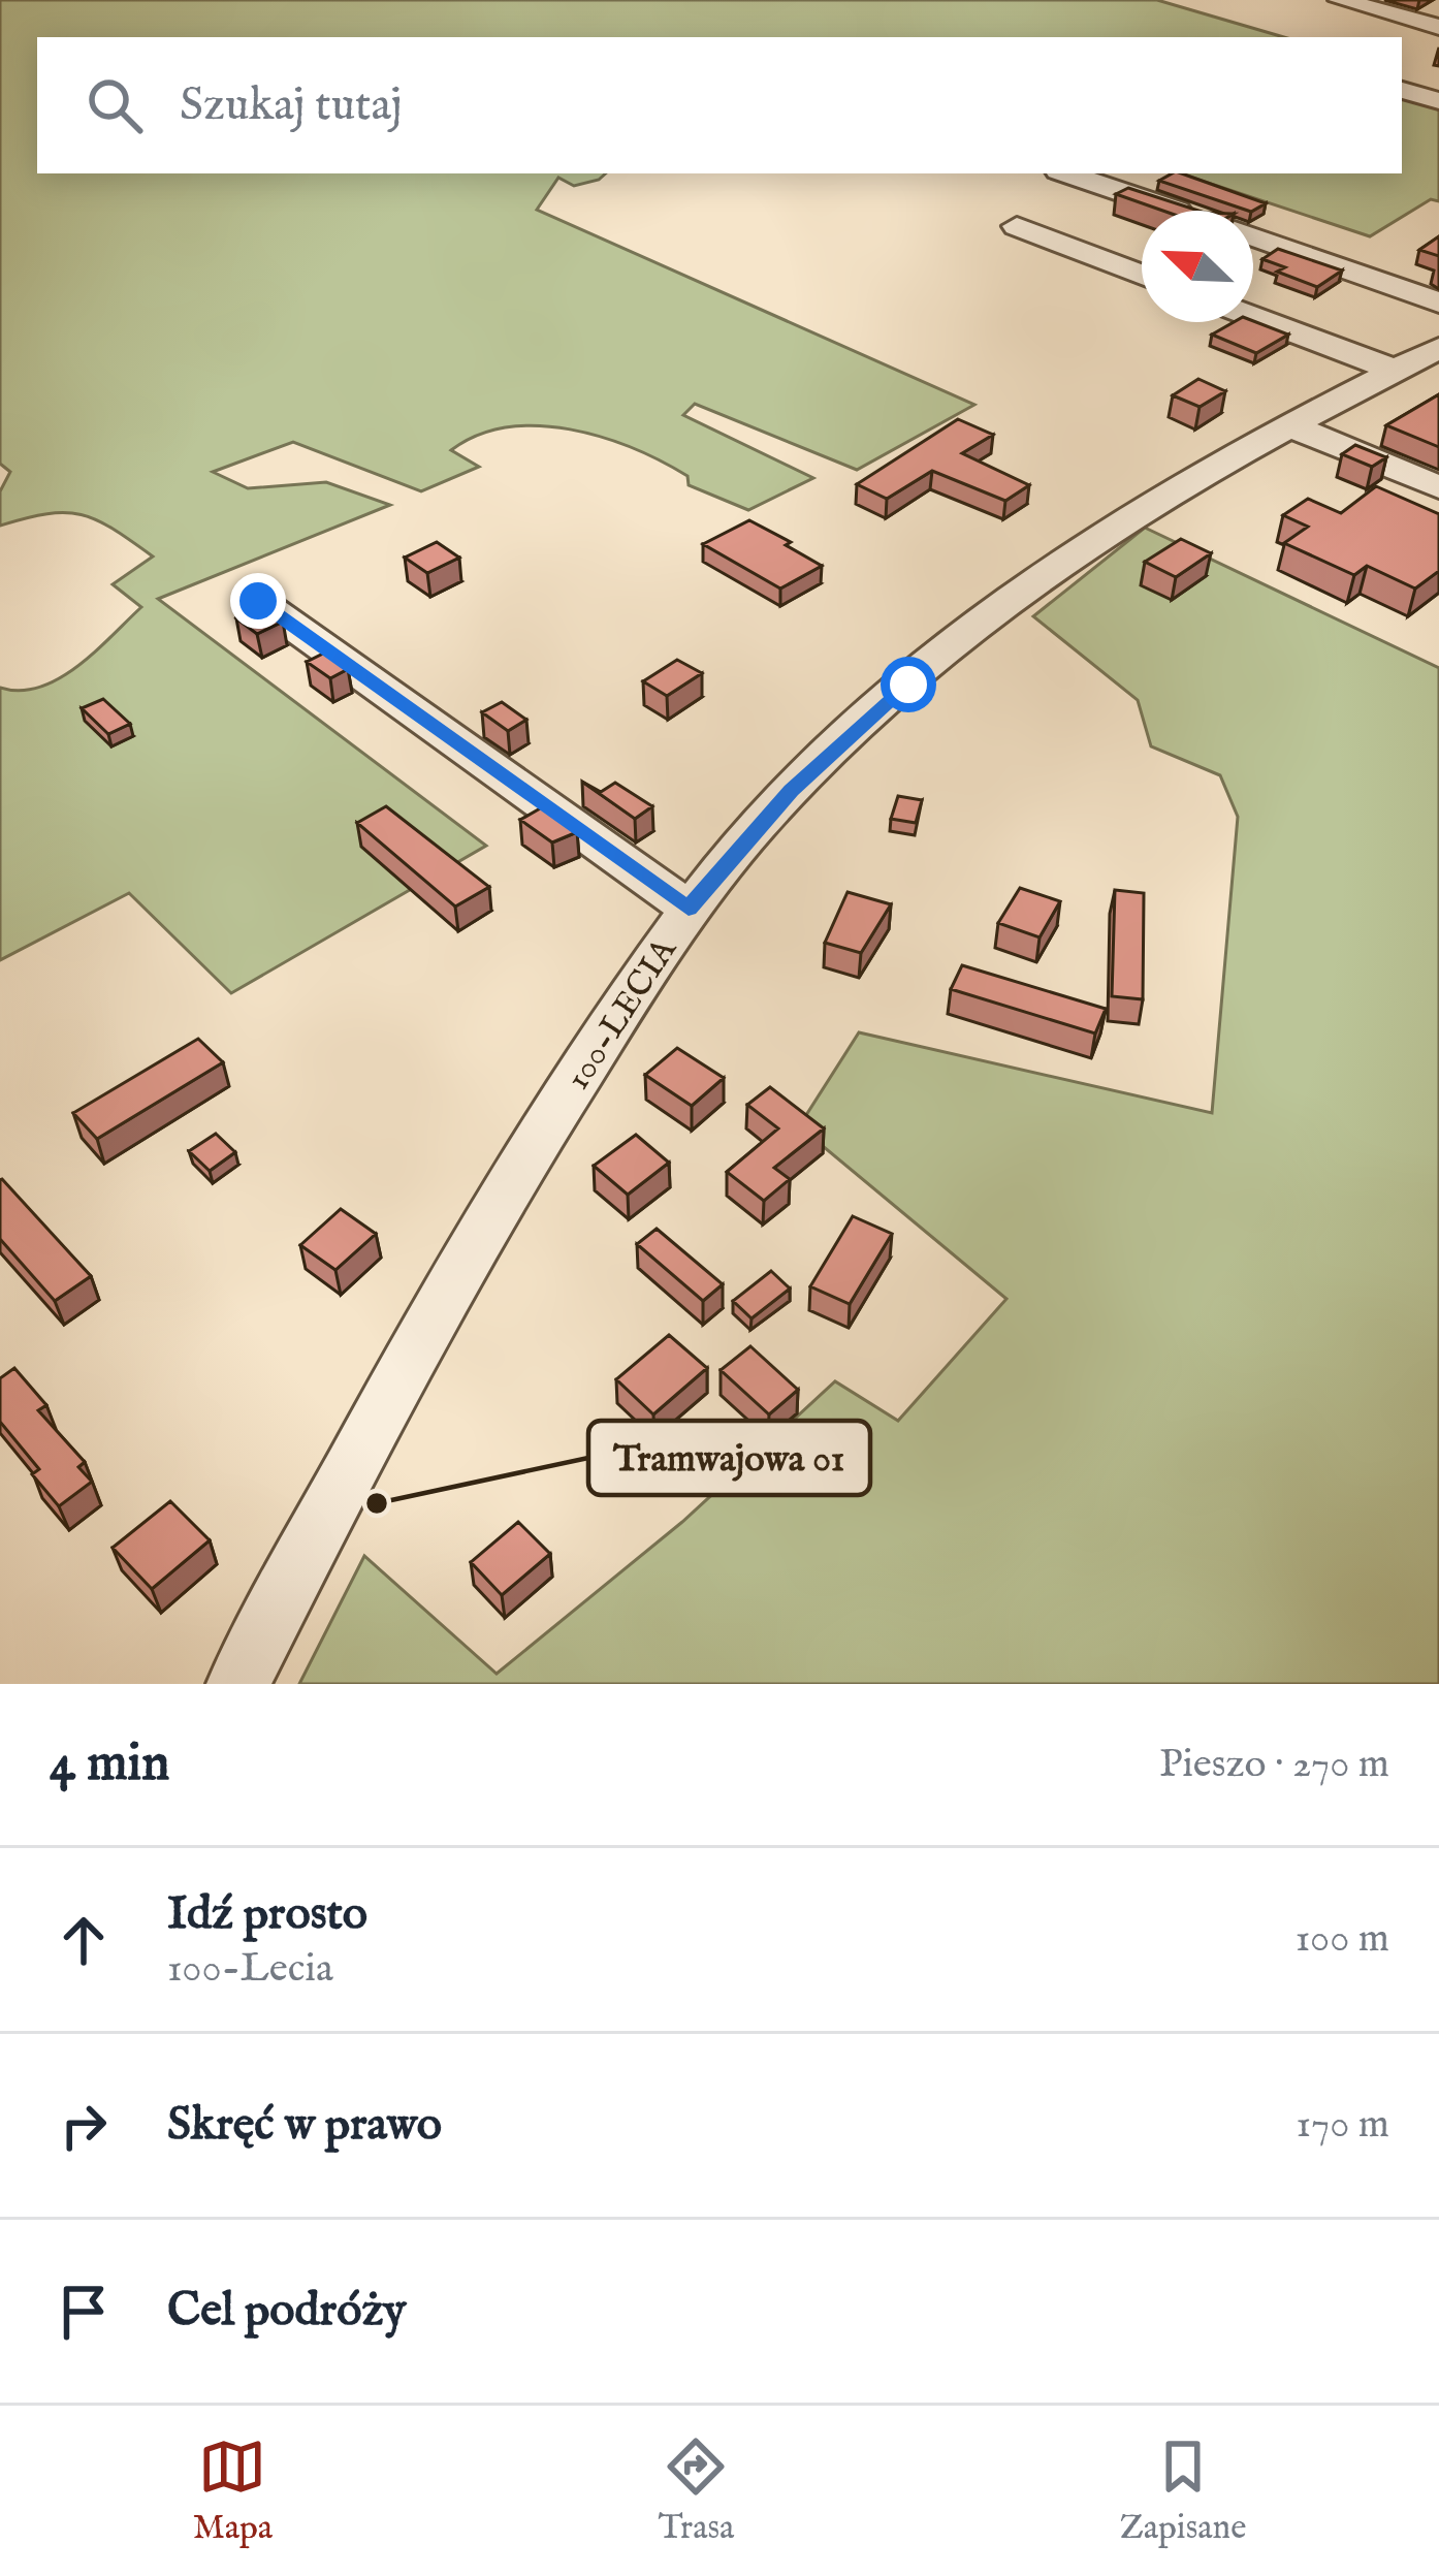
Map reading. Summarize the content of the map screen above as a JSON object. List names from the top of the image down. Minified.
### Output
{"streets":{"street":["100-LECIA"]},"places":["Tramwajowa 01"],"north":"top left","page":{"search":"Szukaj tutaj","heading":["4 min","Pieszo · 270 m"],"list":[["Idź prosto","100-Lecia","100 m"],["Skręć w prawo","170 m"],"Cel podróży"],"nav":["Mapa","Trasa","Zapisane"]}}
